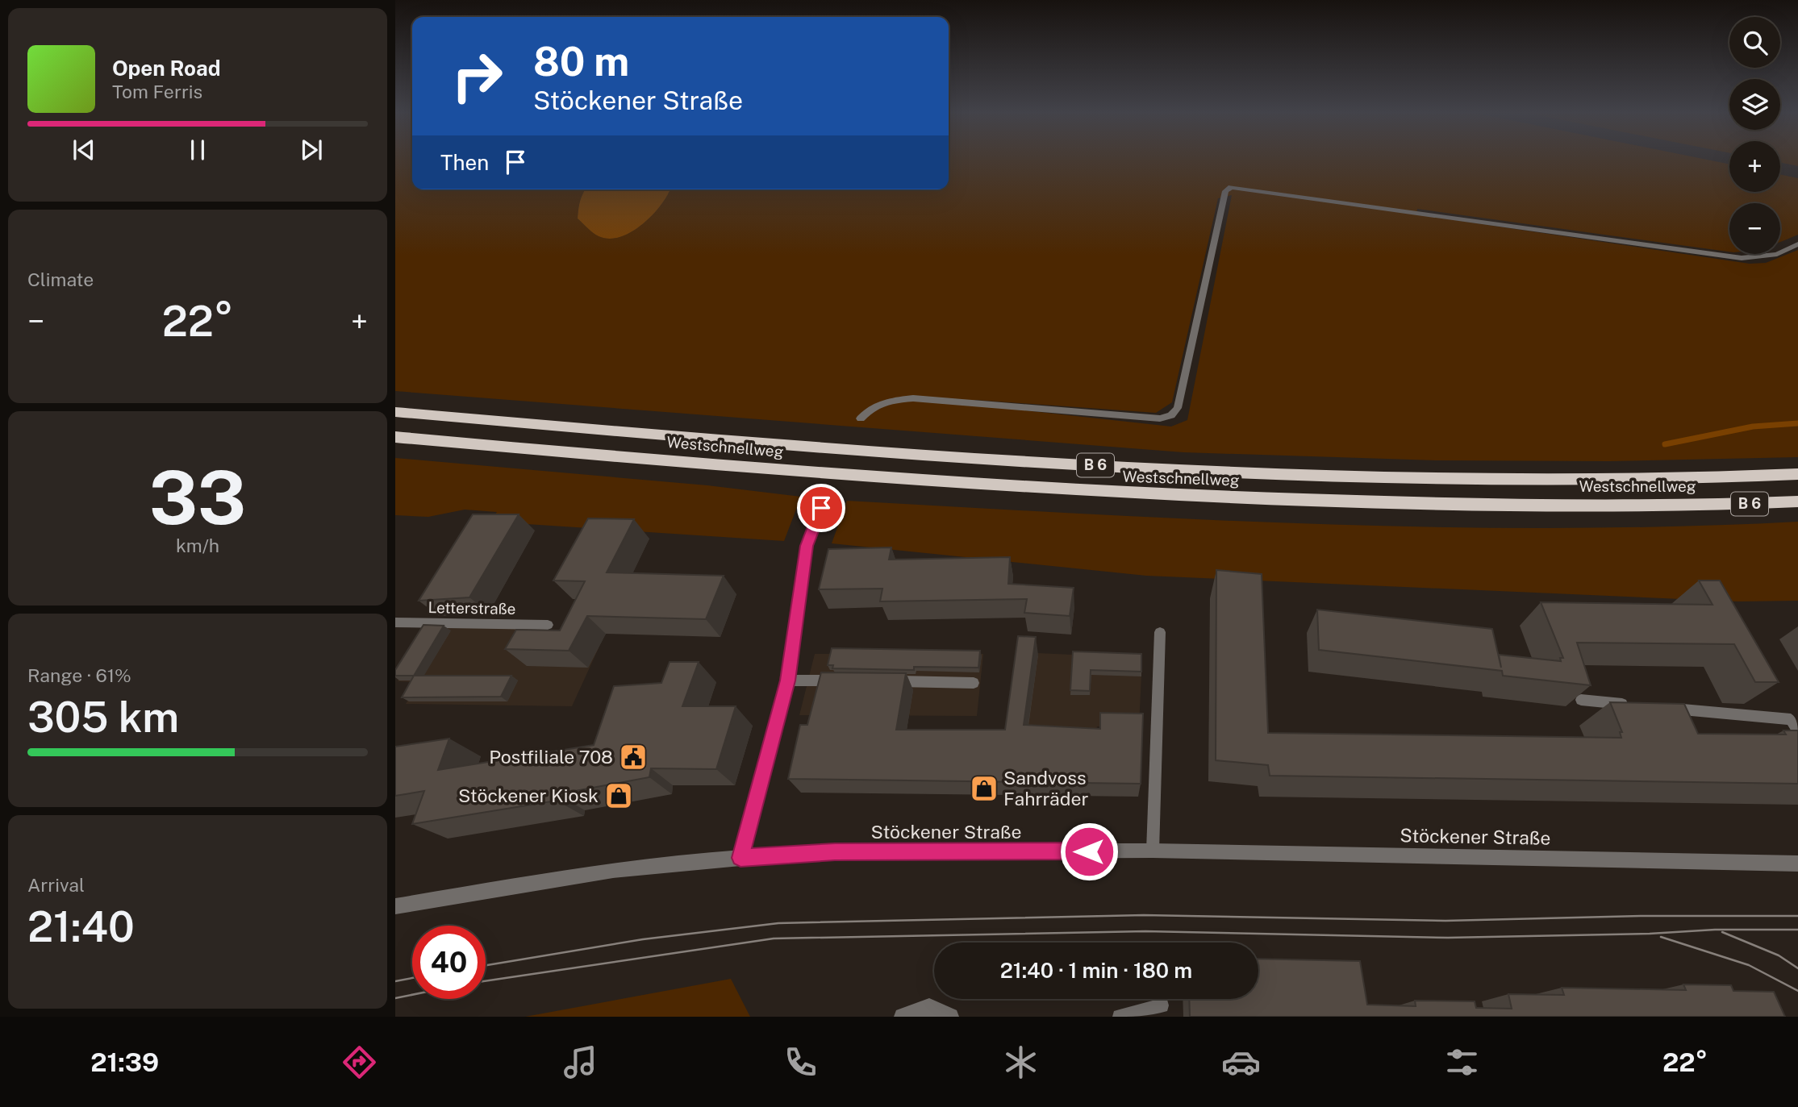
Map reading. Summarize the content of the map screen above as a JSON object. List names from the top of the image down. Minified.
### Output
{"streets":{"highway":["Westschnellweg","B 6"],"street":["Stöckener Straße"],"lane":["Letterstraße"]},"places":{"public building":["Postfiliale 708"],"shop":["Sandvoss Fahrräder","Stöckener Kiosk"]},"page":{"map_buttons":["+","−"],"turn":["80 m","Stöckener Straße"],"song":["Open Road","Tom Ferris"],"then":"Then","tile":["Climate",["33","km/h"],["Range · 61%","305 km"],["Arrival","21:40"]],"heat":["−","22°","+"],"limit":"40","trip":"21:40 · 1 min · 180 m","tabs":["21:39","22°"]}}
